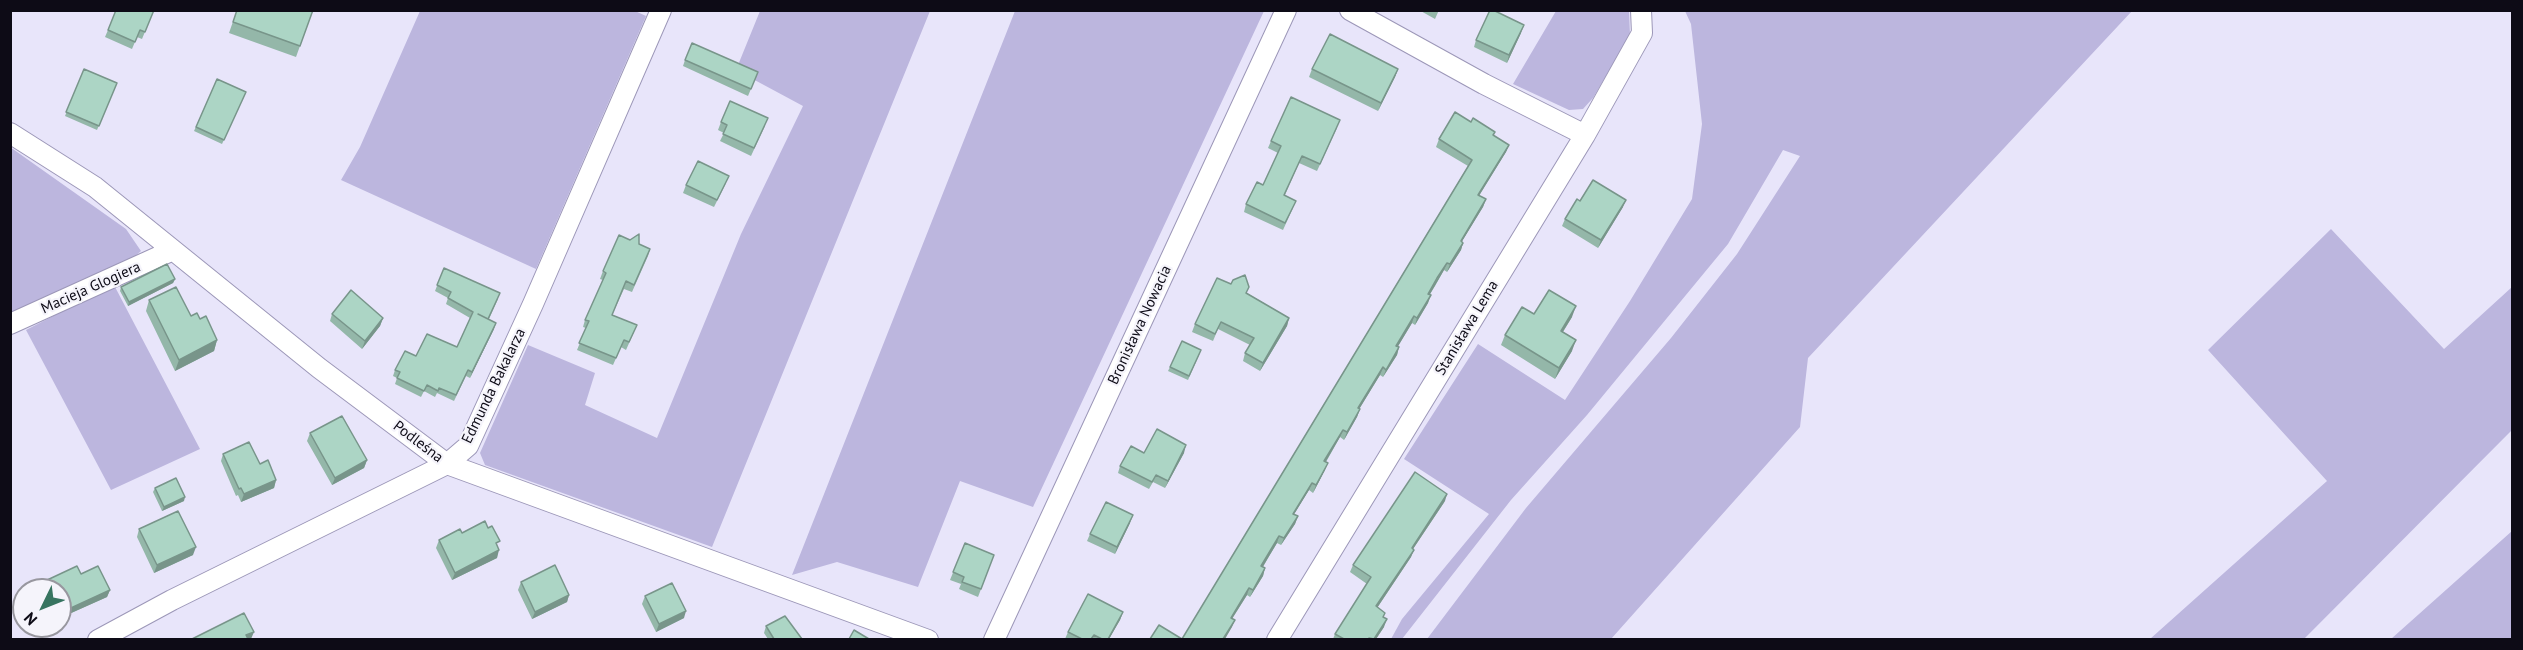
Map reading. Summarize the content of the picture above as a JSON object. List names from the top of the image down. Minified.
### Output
{"streets":{"street":["Macieja Glogiera","Bronisława Nowacia","Stanisława Lema","Edmunda Bakalarza","Podleśna"]},"crossings":[["Macieja Glogiera","Podleśna"],["Edmunda Bakalarza","Podleśna"]],"north":"bottom left"}
